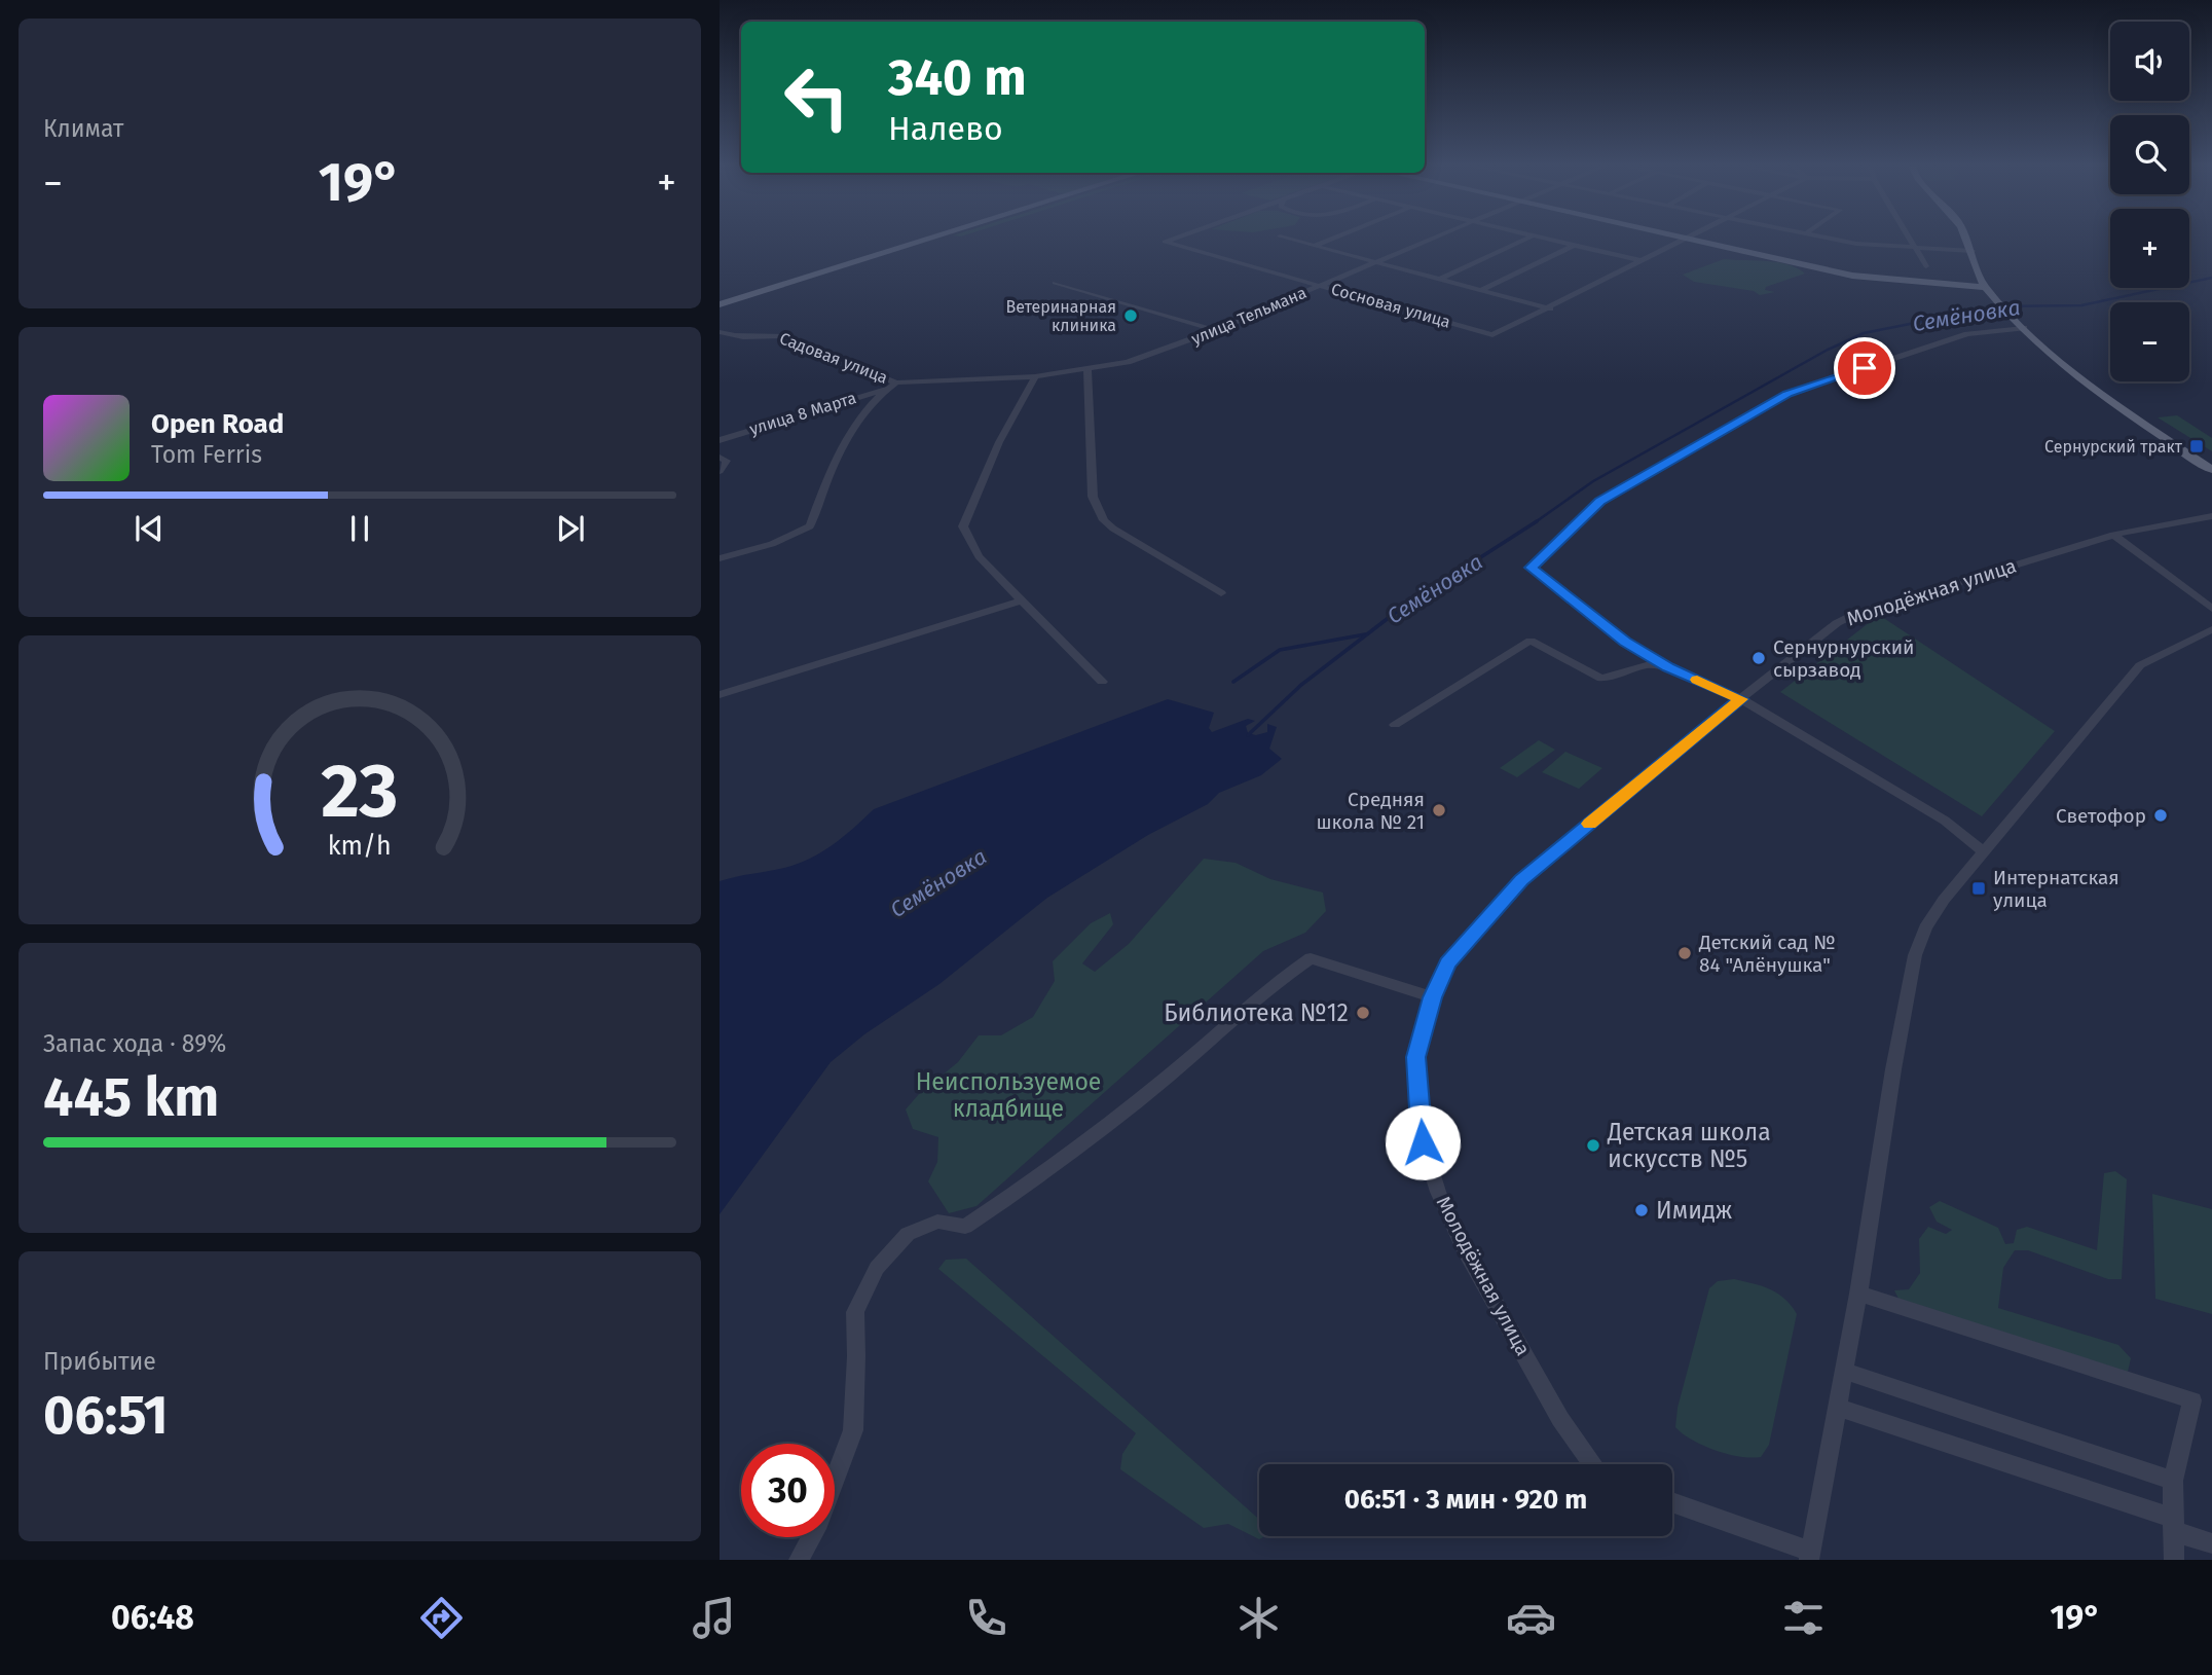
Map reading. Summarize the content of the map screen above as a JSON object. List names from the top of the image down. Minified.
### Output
{"streets":{"street":["Сосновая улица","улица Тельмана","Садовая улица","улица 8 Марта","Молодёжная улица"]},"crossings":[["Сосновая улица","улица Тельмана"],["улица Тельмана","Садовая улица"],["Садовая улица","улица 8 Марта"]],"water":["Семёновка"],"parks":["Неиспользуемое кладбище"],"places":{"other":["Ветеринарная клиника","Сернурнурский сырзавод","Средняя школа № 21","Светофор","Детский сад № 84 \"Алёнушка\"","Библиотека №12","Детская школа искусств №5","Имидж"],"transit":["Сернурский тракт","Интернатская улица"]},"page":{"tile":["Климат",["Запас хода · 89%","445 km"],["Прибытие","06:51"]],"map_buttons":["+","−"],"turn":["340 m","Налево"],"heat":["−","19°","+"],"song":["Open Road","Tom Ferris"],"limit":"30","trip":"06:51 · 3 мин · 920 m","tabs":["06:48","19°"],"gauge":["23","km/h"]}}
